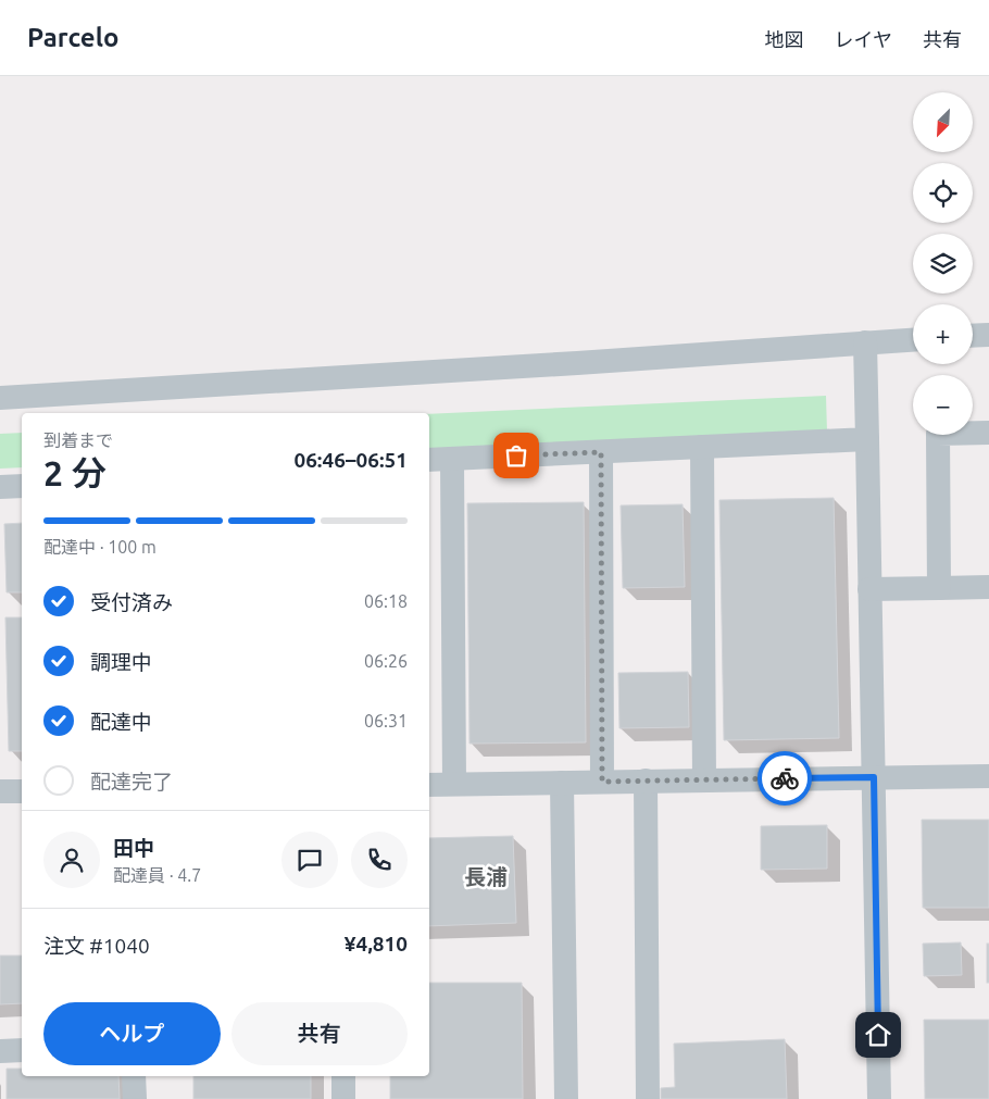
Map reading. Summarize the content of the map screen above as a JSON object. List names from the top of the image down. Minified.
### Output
{"districts":["長浦"],"north":"bottom left","page":{"header":"Parcelo","nav":["地図","レイヤ","共有"],"map_buttons":["+","−"],"heading":["2 分","到着まで","06:46–06:51"],"panel":["田中","配達員 · 4.7","注文 #1040","¥4,810"],"bar":"配達中 · 100 m","list":[["受付済み","06:18"],["調理中","06:26"],["配達中","06:31"],"配達完了"],"buttons":["ヘルプ","共有"]}}
